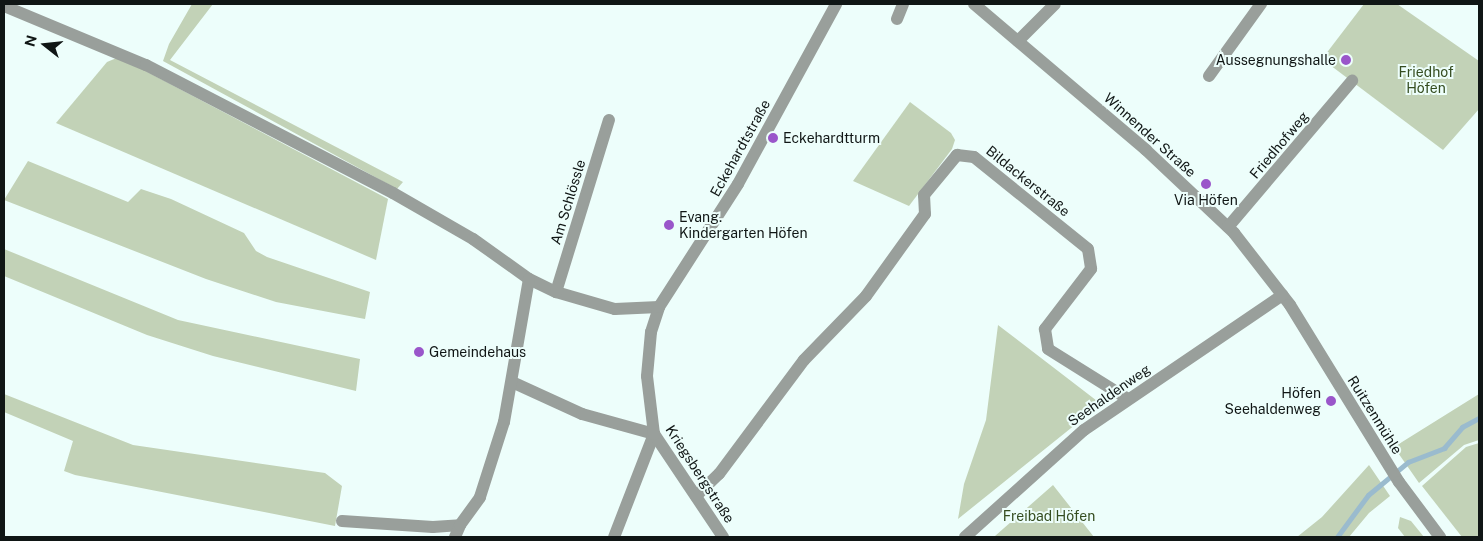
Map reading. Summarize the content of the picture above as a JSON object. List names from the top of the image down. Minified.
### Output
{"streets":{"street":["Winnender Straße","Friedhofweg","Eckehardtstraße","Bildackerstraße","Am Schlössle","Seehaldenweg","Ruitzenmühle","Kriegsbergstraße"]},"crossings":[["Winnender Straße","Friedhofweg"],["Winnender Straße","Seehaldenweg"],["Winnender Straße","Ruitzenmühle"],["Eckehardtstraße","Kriegsbergstraße"],["Bildackerstraße","Seehaldenweg"],["Bildackerstraße","Kriegsbergstraße"],["Seehaldenweg","Ruitzenmühle"]],"parks":["Friedhof Höfen","Freibad Höfen"],"places":["Aussegnungshalle","Eckehardtturm","Via Höfen","Evang. Kindergarten Höfen","Gemeindehaus","Höfen Seehaldenweg"],"north":"left"}
